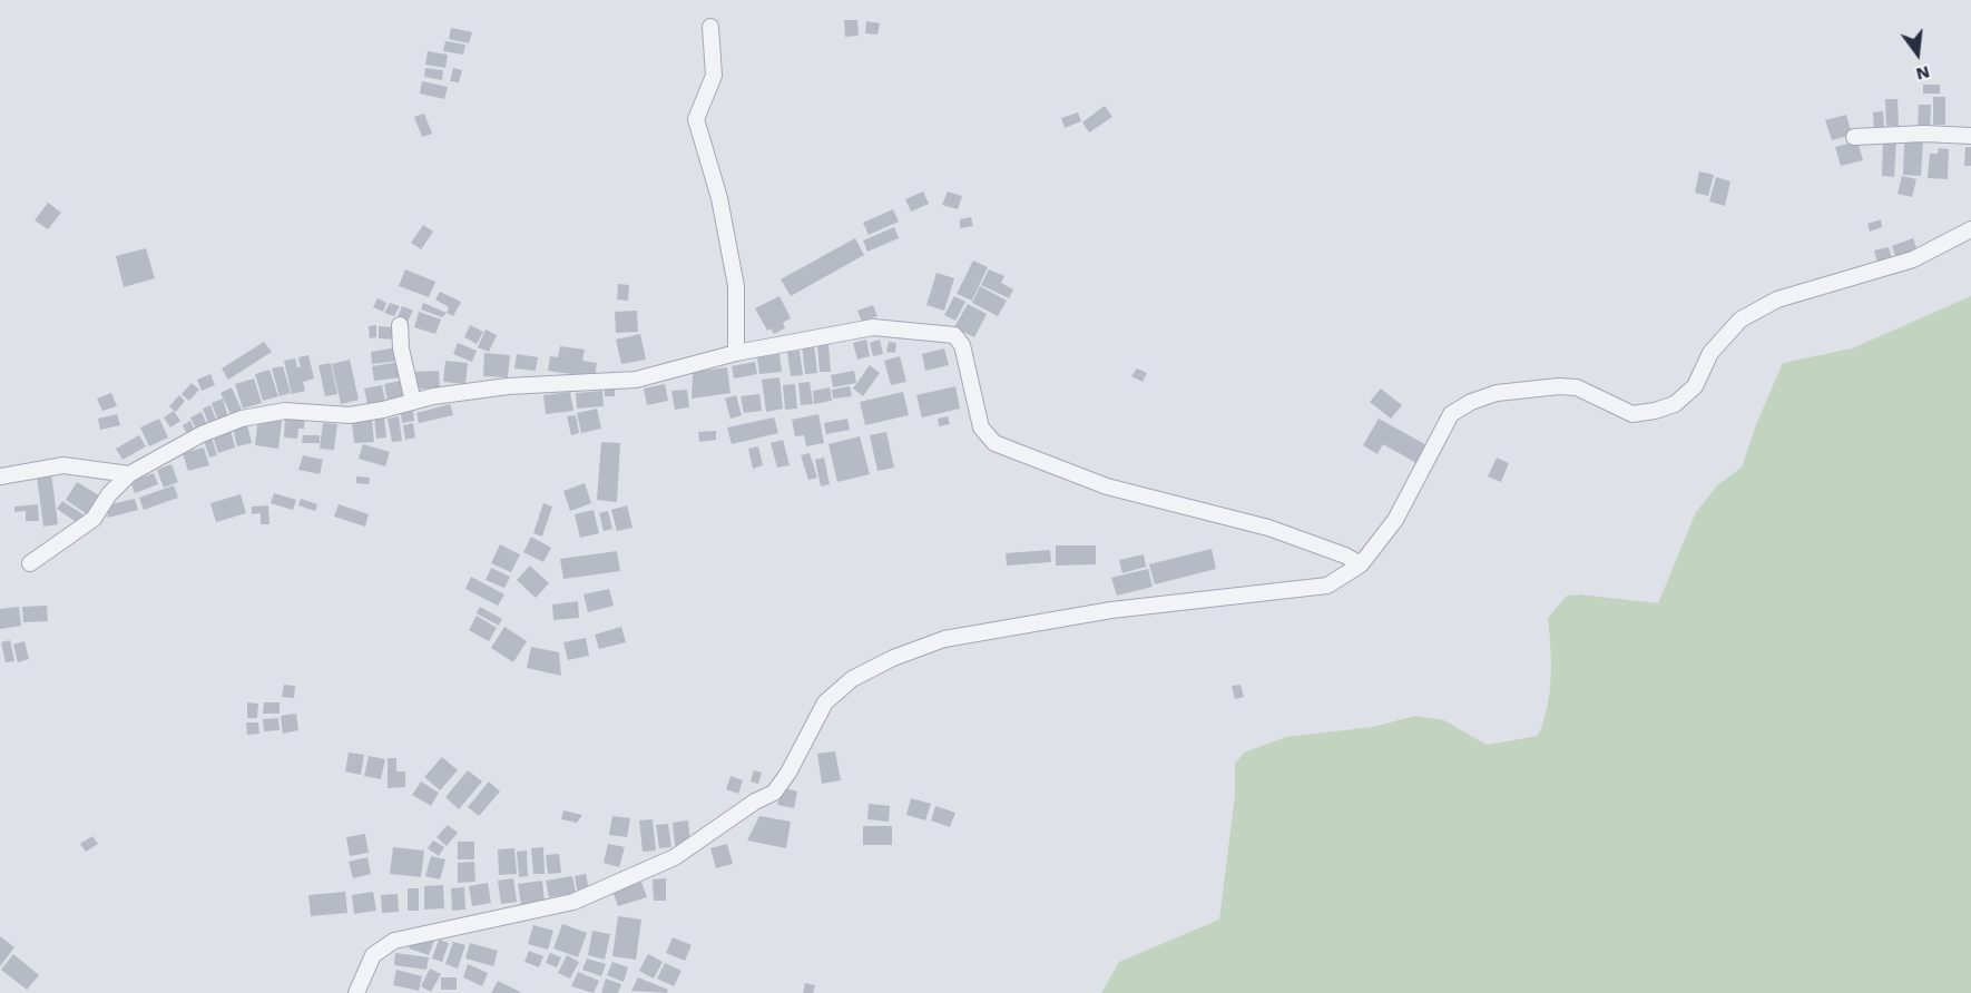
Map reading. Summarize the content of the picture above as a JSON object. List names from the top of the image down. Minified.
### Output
{"north":"bottom"}
